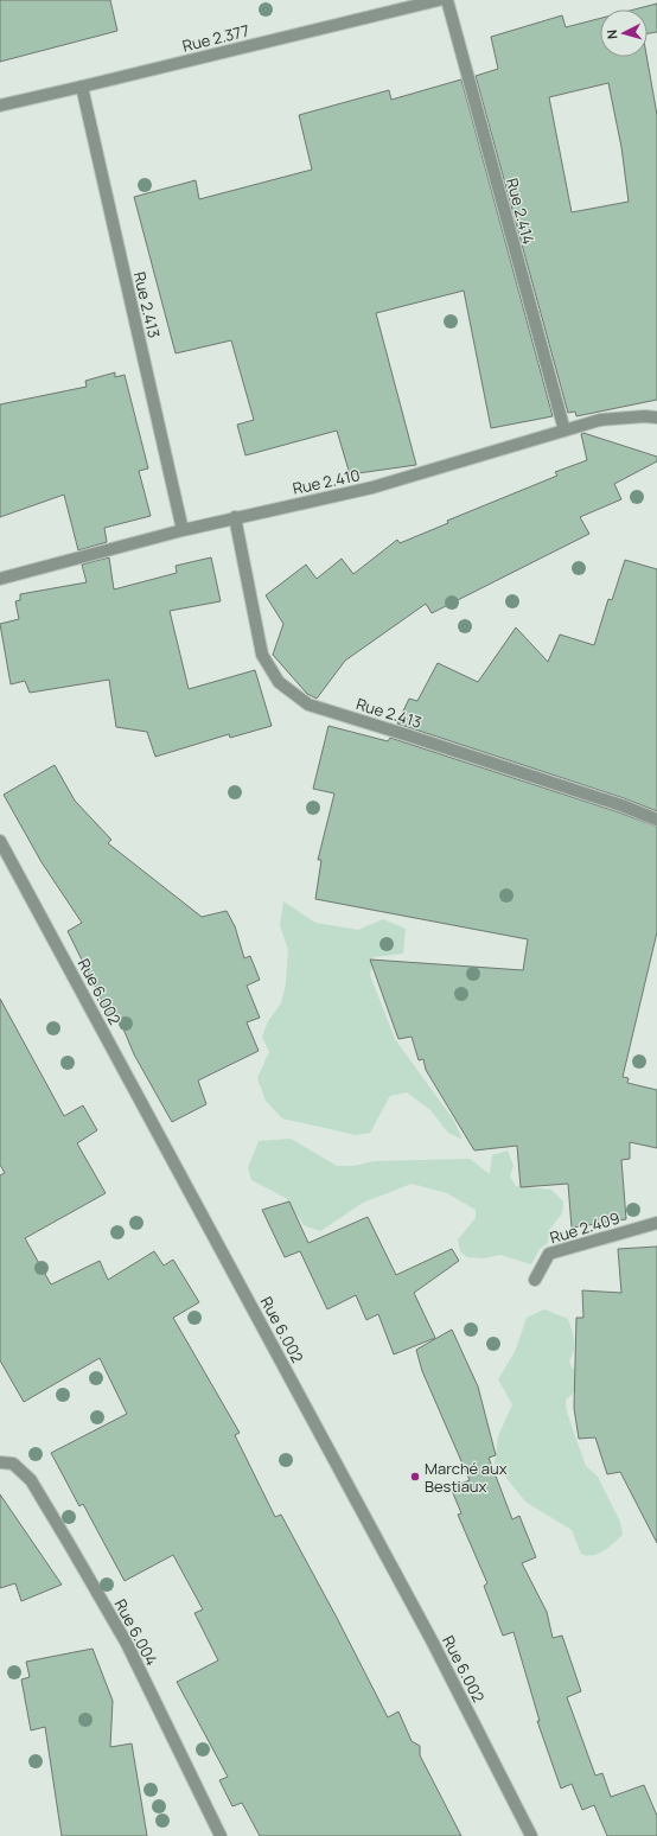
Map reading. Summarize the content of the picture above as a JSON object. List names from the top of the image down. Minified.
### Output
{"streets":{"street":["Rue 2.377","Rue 2.414","Rue 2.413","Rue 2.410","Rue 6.002","Rue 2.409","Rue 6.004"]},"crossings":[["Rue 2.377","Rue 2.413"],["Rue 2.414","Rue 2.410"],["Rue 2.413","Rue 2.410"]],"places":["Marché aux Bestiaux"],"north":"left"}
